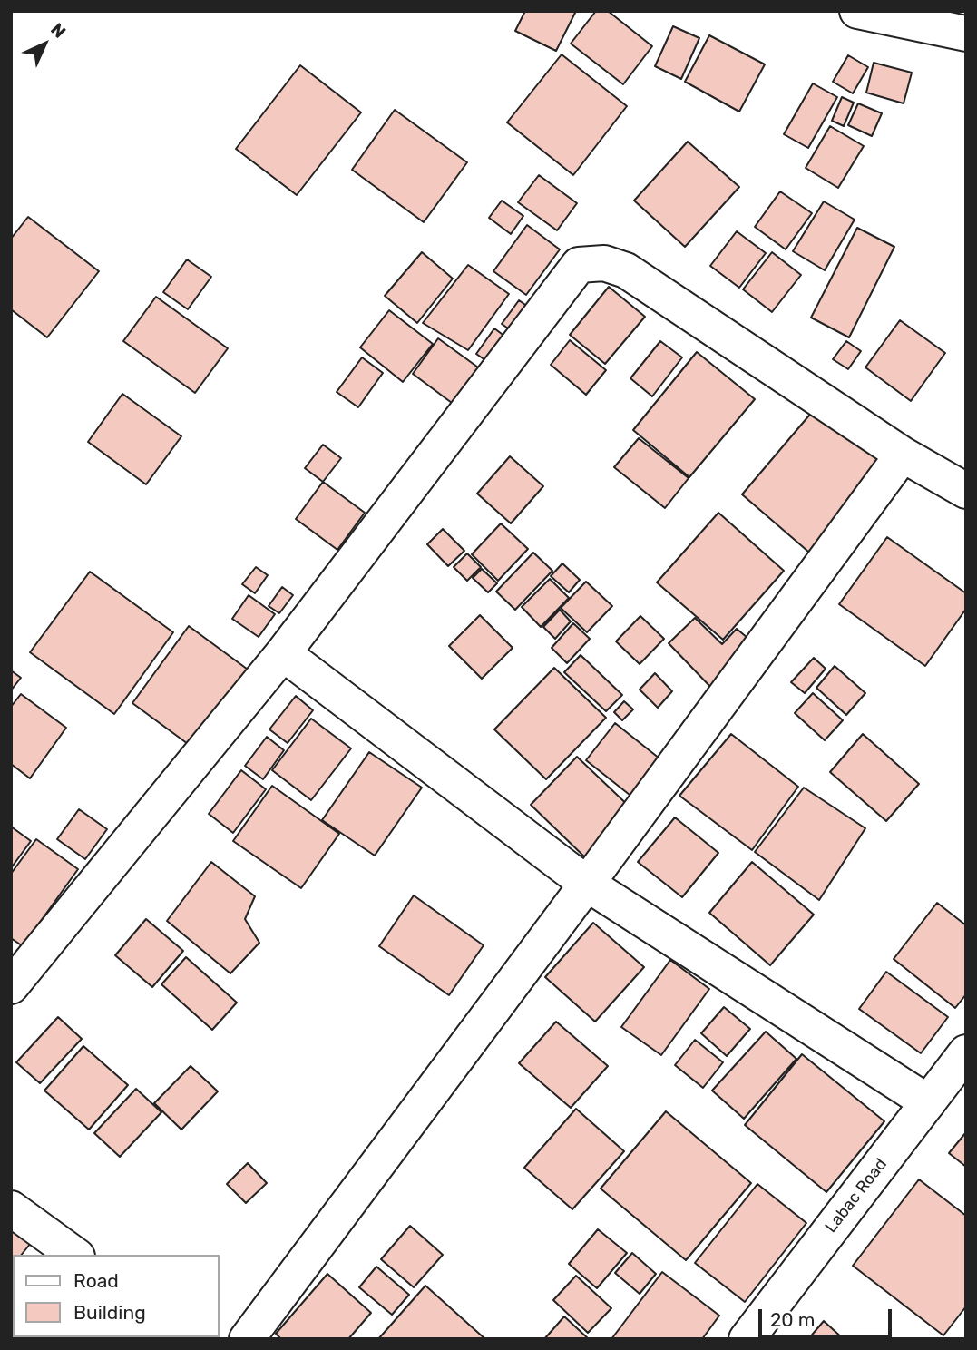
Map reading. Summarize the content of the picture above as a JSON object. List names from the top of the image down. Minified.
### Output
{"streets":{"street":["Labac Road"]},"legend":["Road","Building"],"scale_bar":"20 m","north":"top right"}
